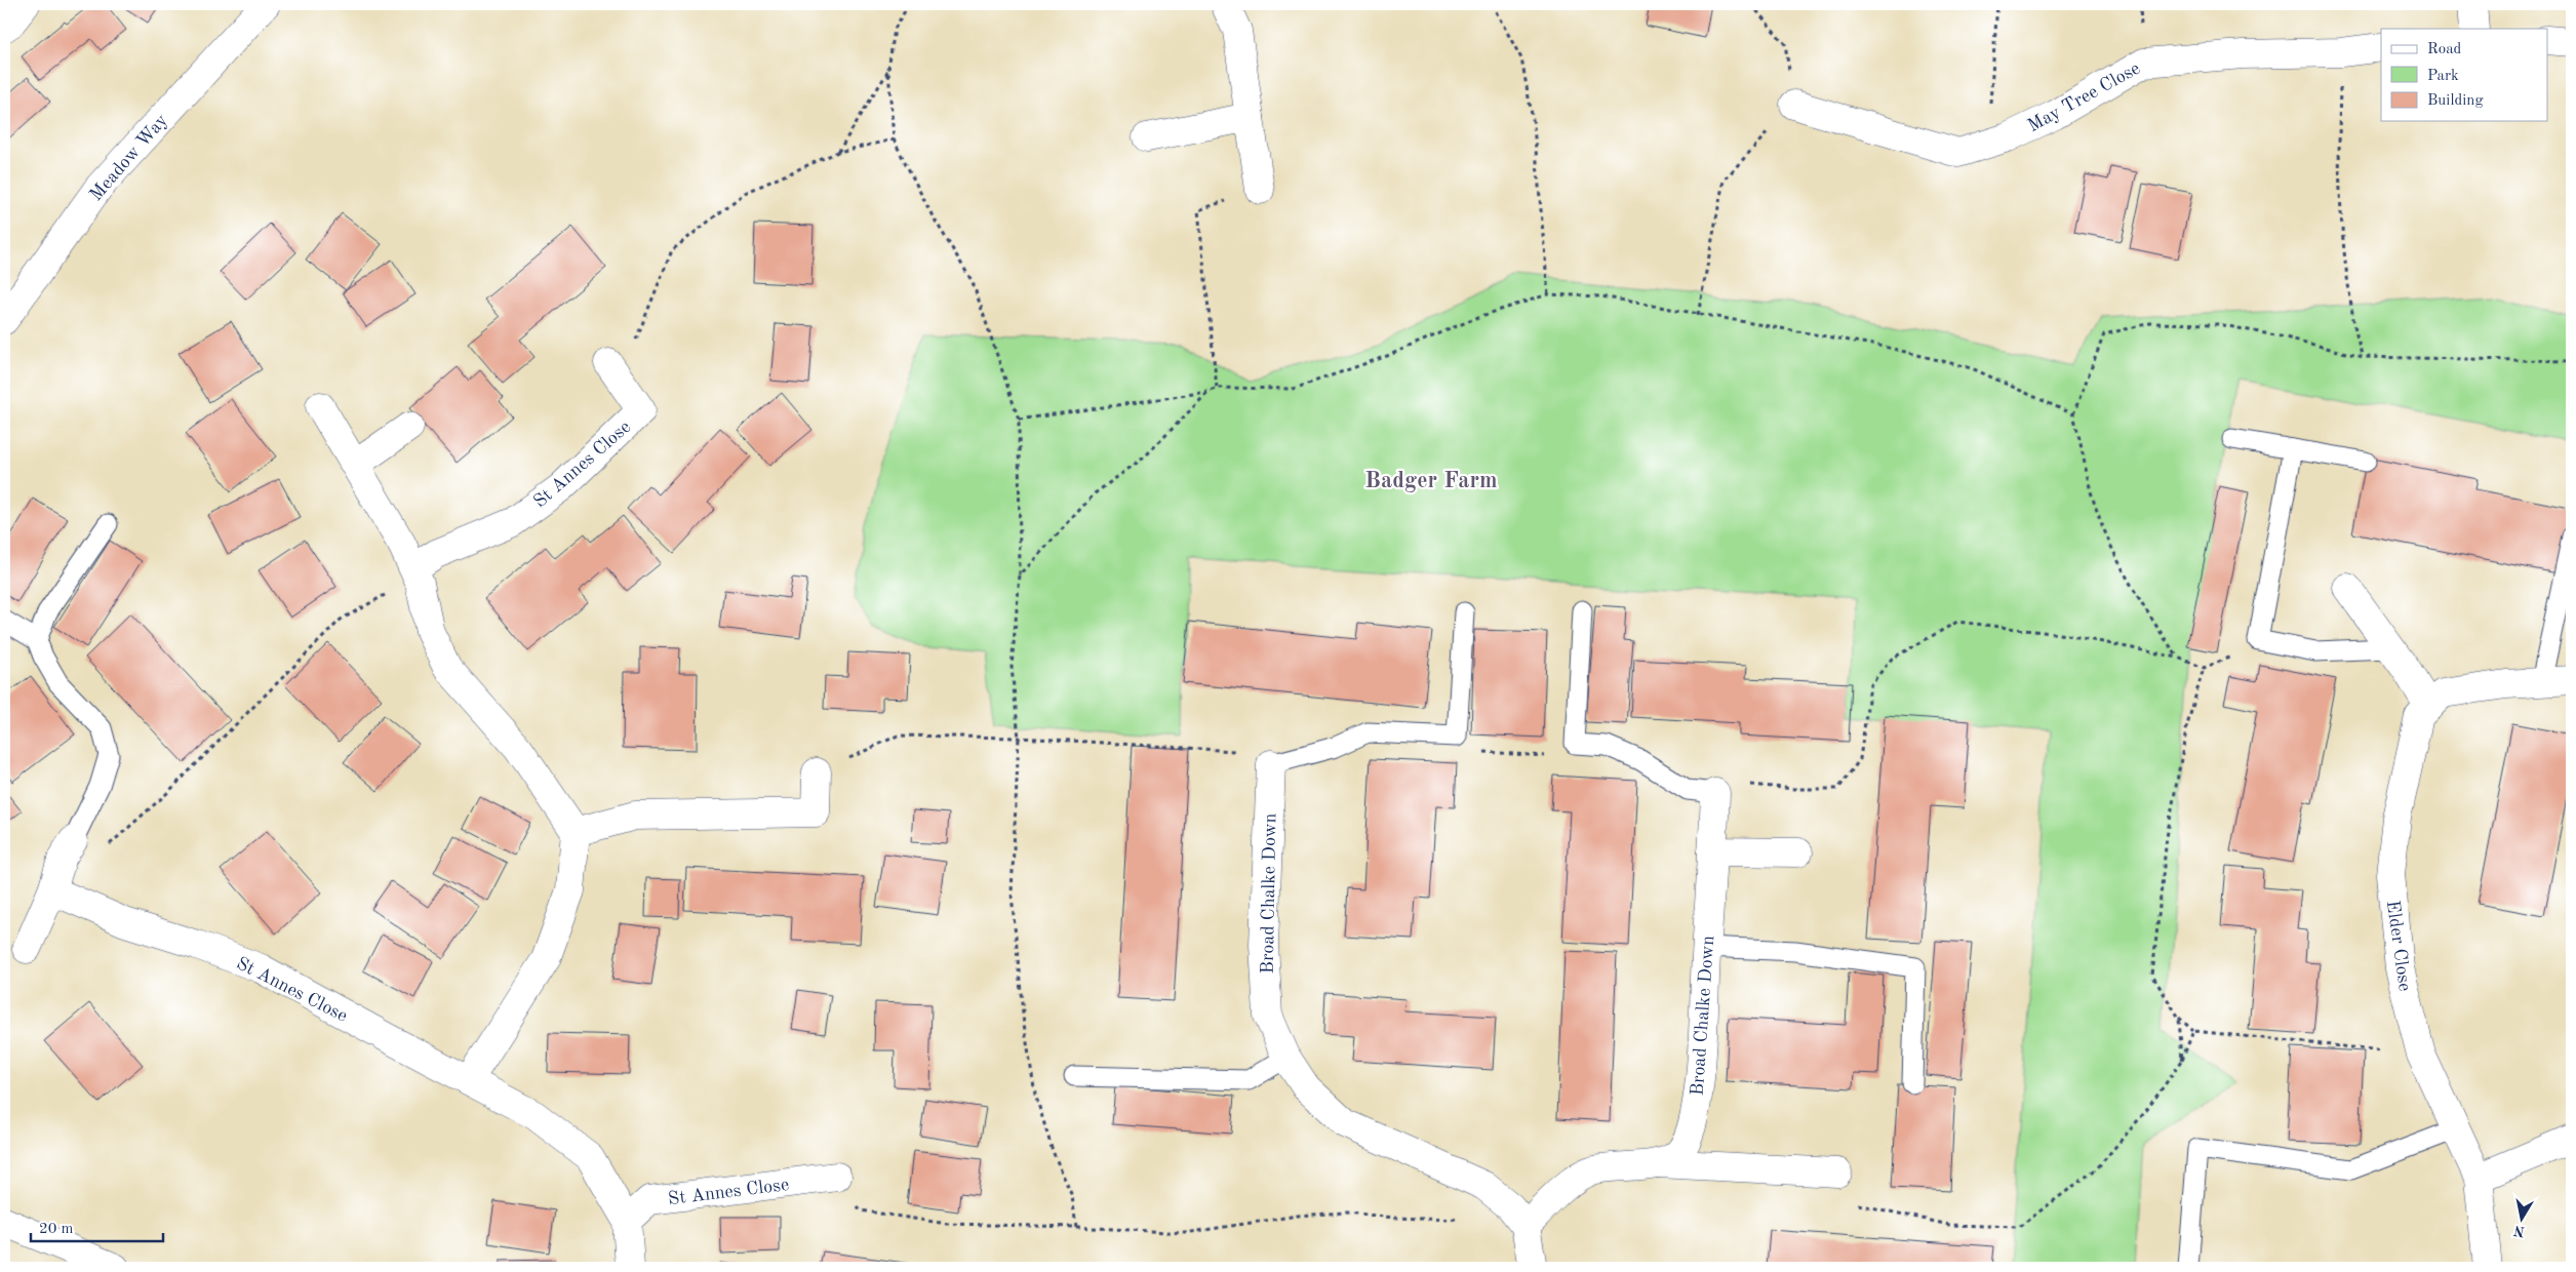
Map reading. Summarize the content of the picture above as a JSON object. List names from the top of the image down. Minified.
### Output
{"streets":{"street":["May Tree Close","Meadow Way","St Annes Close","Broad Chalke Down","Elder Close"]},"districts":["Badger Farm"],"legend":["Road","Park","Building"],"scale_bar":"20 m","north":"bottom"}
